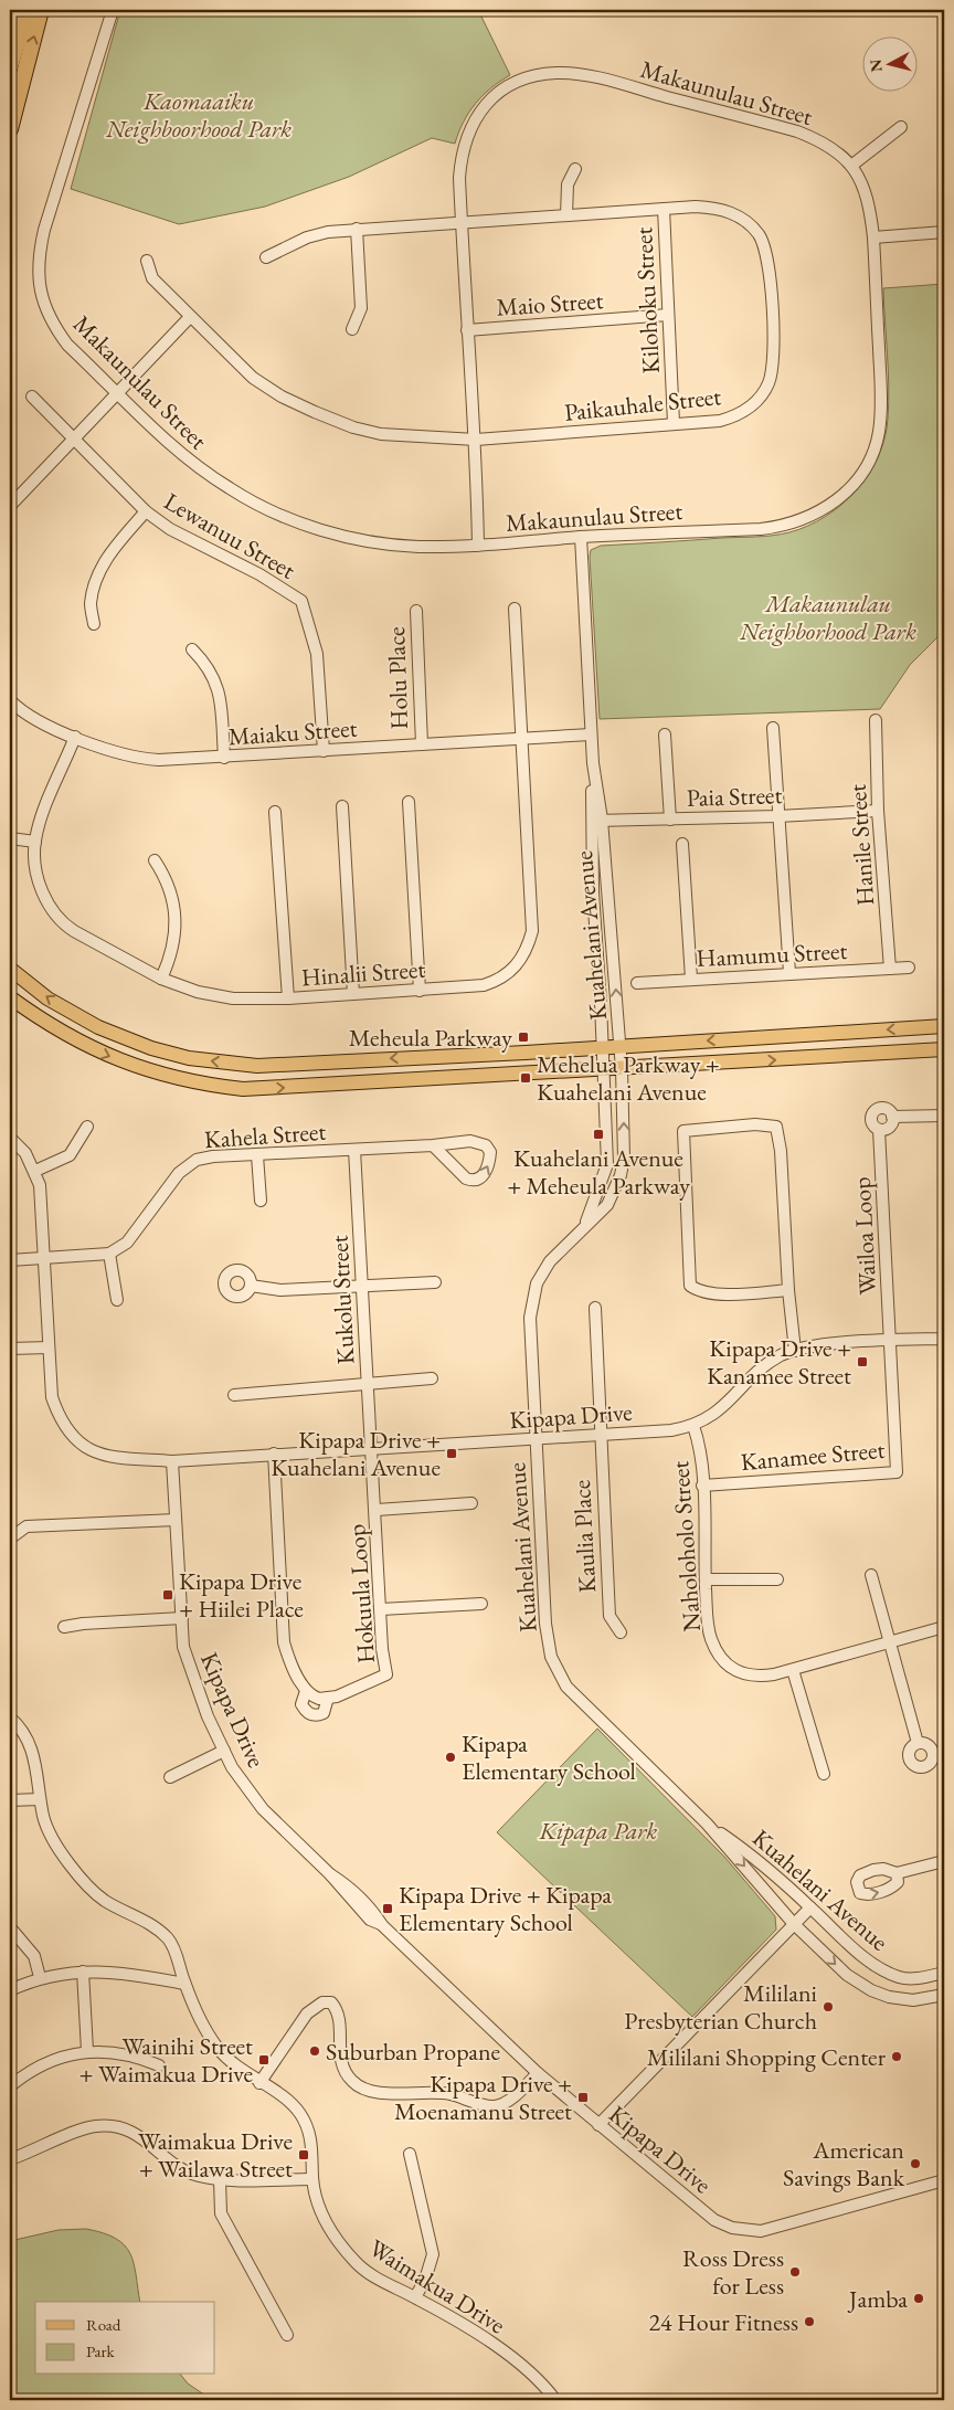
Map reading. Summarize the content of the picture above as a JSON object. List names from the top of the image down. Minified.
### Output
{"streets":{"street":["Makaunulau Street","Kilohoku Street","Maio Street","Paikauhale Street","Lewanuu Street","Holu Place","Maiaku Street","Paia Street","Hanile Street","Kuahelani Avenue","Hamumu Street","Hinalii Street","Kahela Street","Wailoa Loop","Kukolu Street","Kipapa Drive","Kanamee Street","Kaulia Place","Naholoholo Street","Hokuula Loop","Waimakua Drive"]},"crossings":[["Makaunulau Street","Maio Street"],["Makaunulau Street","Paikauhale Street"],["Makaunulau Street","Kuahelani Avenue"],["Kilohoku Street","Maio Street"],["Kilohoku Street","Paikauhale Street"],["Lewanuu Street","Maiaku Street"],["Holu Place","Maiaku Street"],["Maiaku Street","Kuahelani Avenue"],["Maiaku Street","Hinalii Street"],["Paia Street","Hanile Street"],["Paia Street","Kuahelani Avenue"],["Hanile Street","Hamumu Street"],["Kuahelani Avenue","Kipapa Drive"],["Kahela Street","Kukolu Street"],["Wailoa Loop","Kipapa Drive"],["Wailoa Loop","Kanamee Street"],["Kukolu Street","Kipapa Drive"],["Kukolu Street","Hokuula Loop"],["Kipapa Drive","Kanamee Street"],["Kipapa Drive","Kaulia Place"],["Kipapa Drive","Naholoholo Street"],["Kipapa Drive","Hokuula Loop"],["Kanamee Street","Naholoholo Street"]],"parks":["Kaomaaiku Neighboorhood Park","Makaunulau Neighborhood Park","Kipapa Park"],"places":{"transit":["Meheula Parkway","Mehelua Parkway + Kuahelani Avenue","Kuahelani Avenue + Meheula Parkway","Kipapa Drive + Kanamee Street","Kipapa Drive + Kuahelani Avenue","Kipapa Drive + Hiilei Place","Kipapa Drive + Kipapa Elementary School","Wainihi Street + Waimakua Drive","Kipapa Drive + Moenamanu Street","Waimakua Drive + Wailawa Street"],"other":["Kipapa Elementary School","Mililani Presbyterian Church","Suburban Propane","Mililani Shopping Center","American Savings Bank","Ross Dress for Less","Jamba","24 Hour Fitness"]},"legend":["Road","Park"],"north":"left"}
